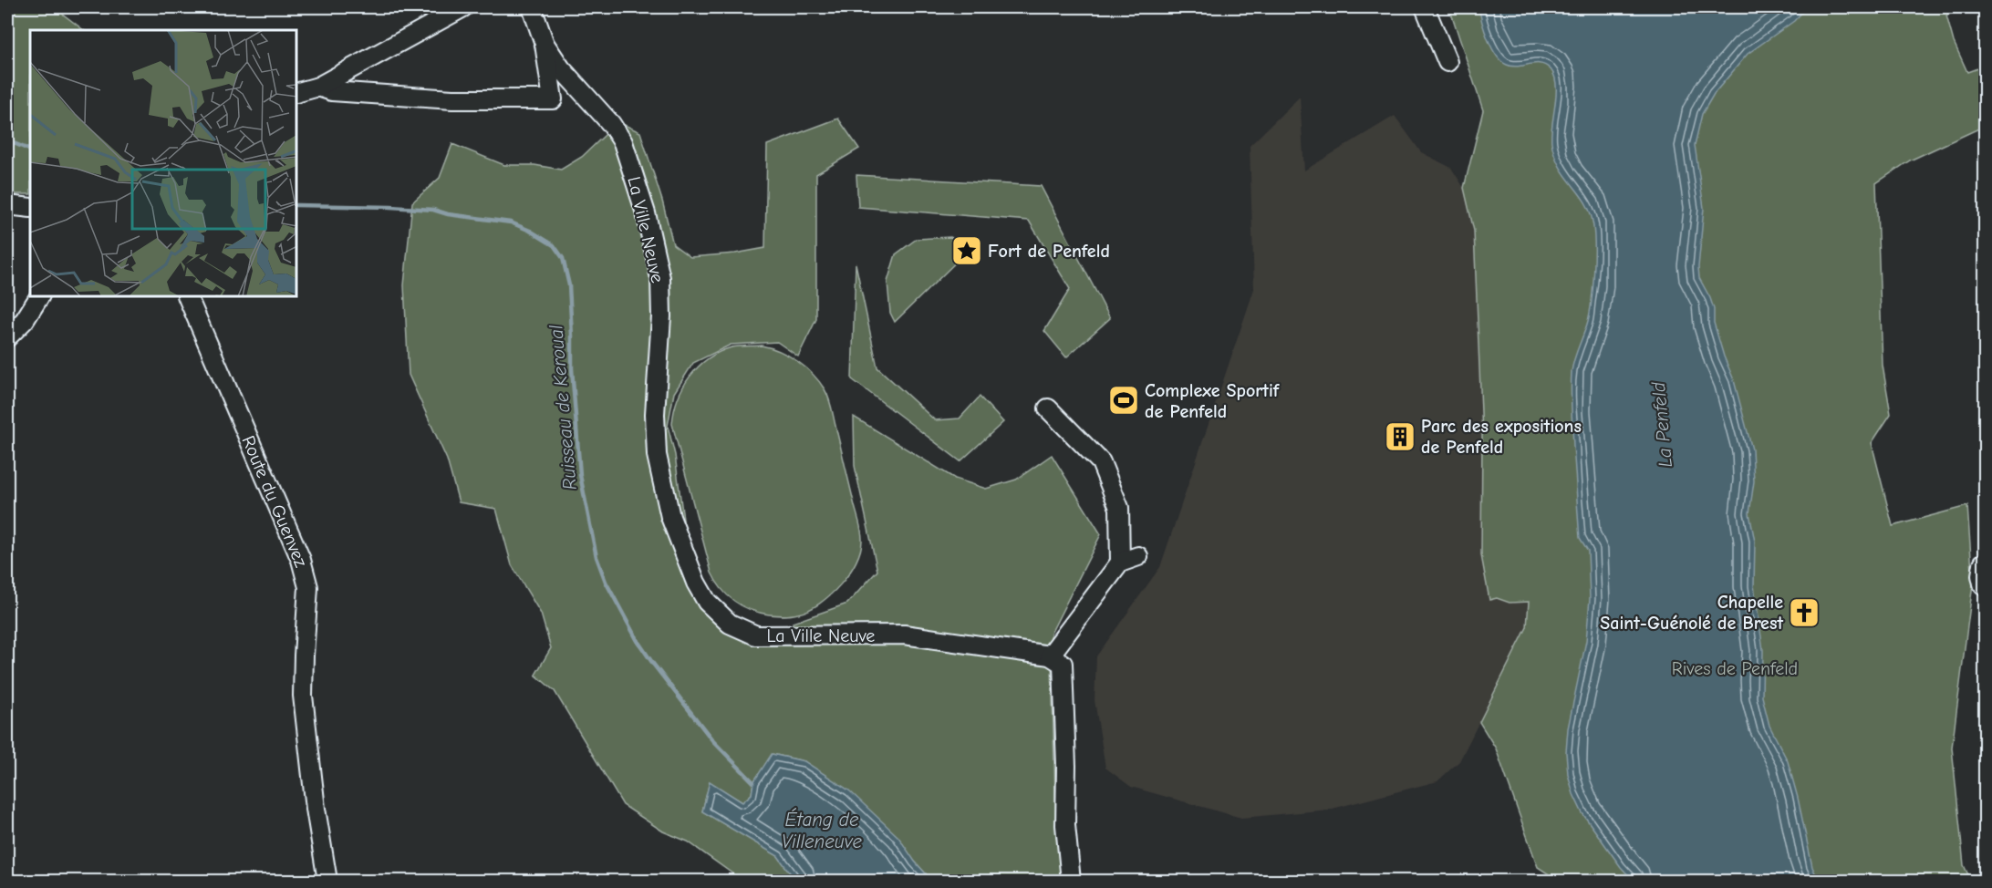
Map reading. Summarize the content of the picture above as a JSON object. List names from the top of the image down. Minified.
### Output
{"streets":{"street":["La Ville Neuve","Route du Guenvez"]},"water":["Ruisseau de Keroual","La Penfeld","Étang de Villeneuve"],"parks":["Rives de Penfeld"],"places":{"place":["Fort de Penfeld"],"sports":["Complexe Sportif de Penfeld"],"building":["Parc des expositions de Penfeld"],"church":["Chapelle Saint-Guénolé de Brest"]}}
